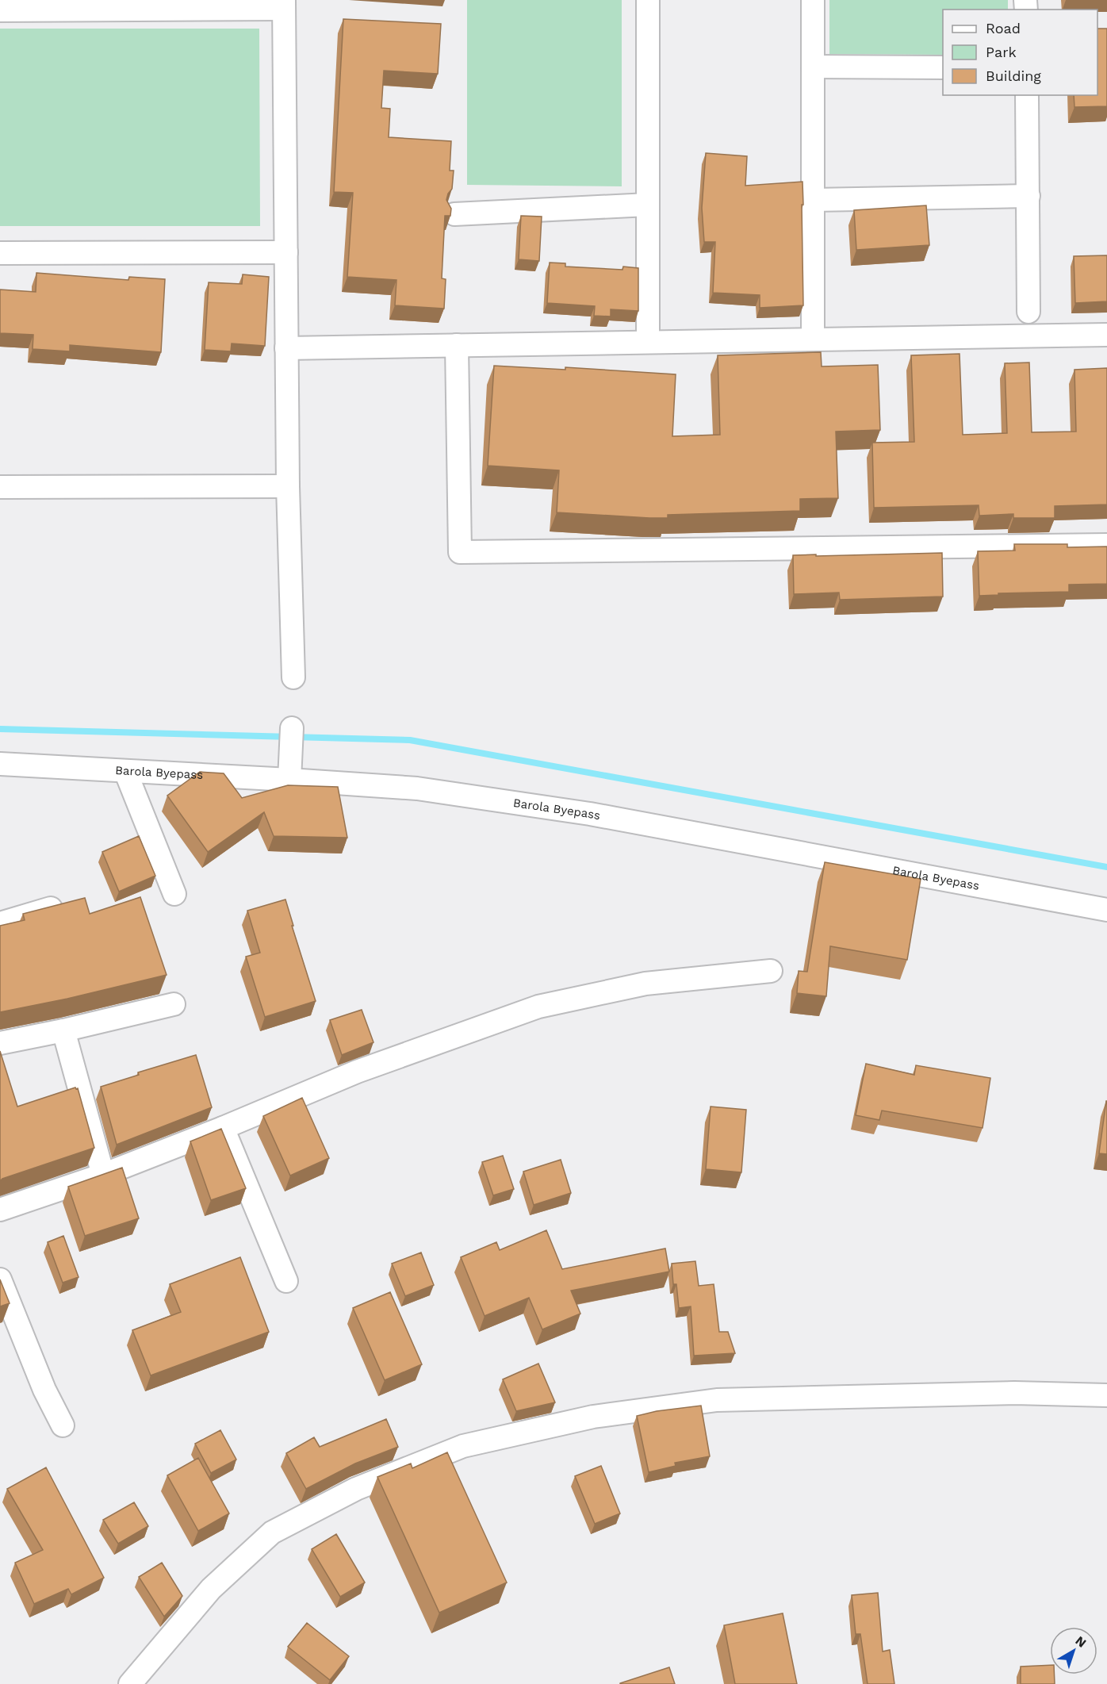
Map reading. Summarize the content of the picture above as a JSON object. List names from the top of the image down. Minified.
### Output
{"streets":{"street":["Barola Byepass"]},"legend":["Road","Park","Building"],"north":"top right"}
